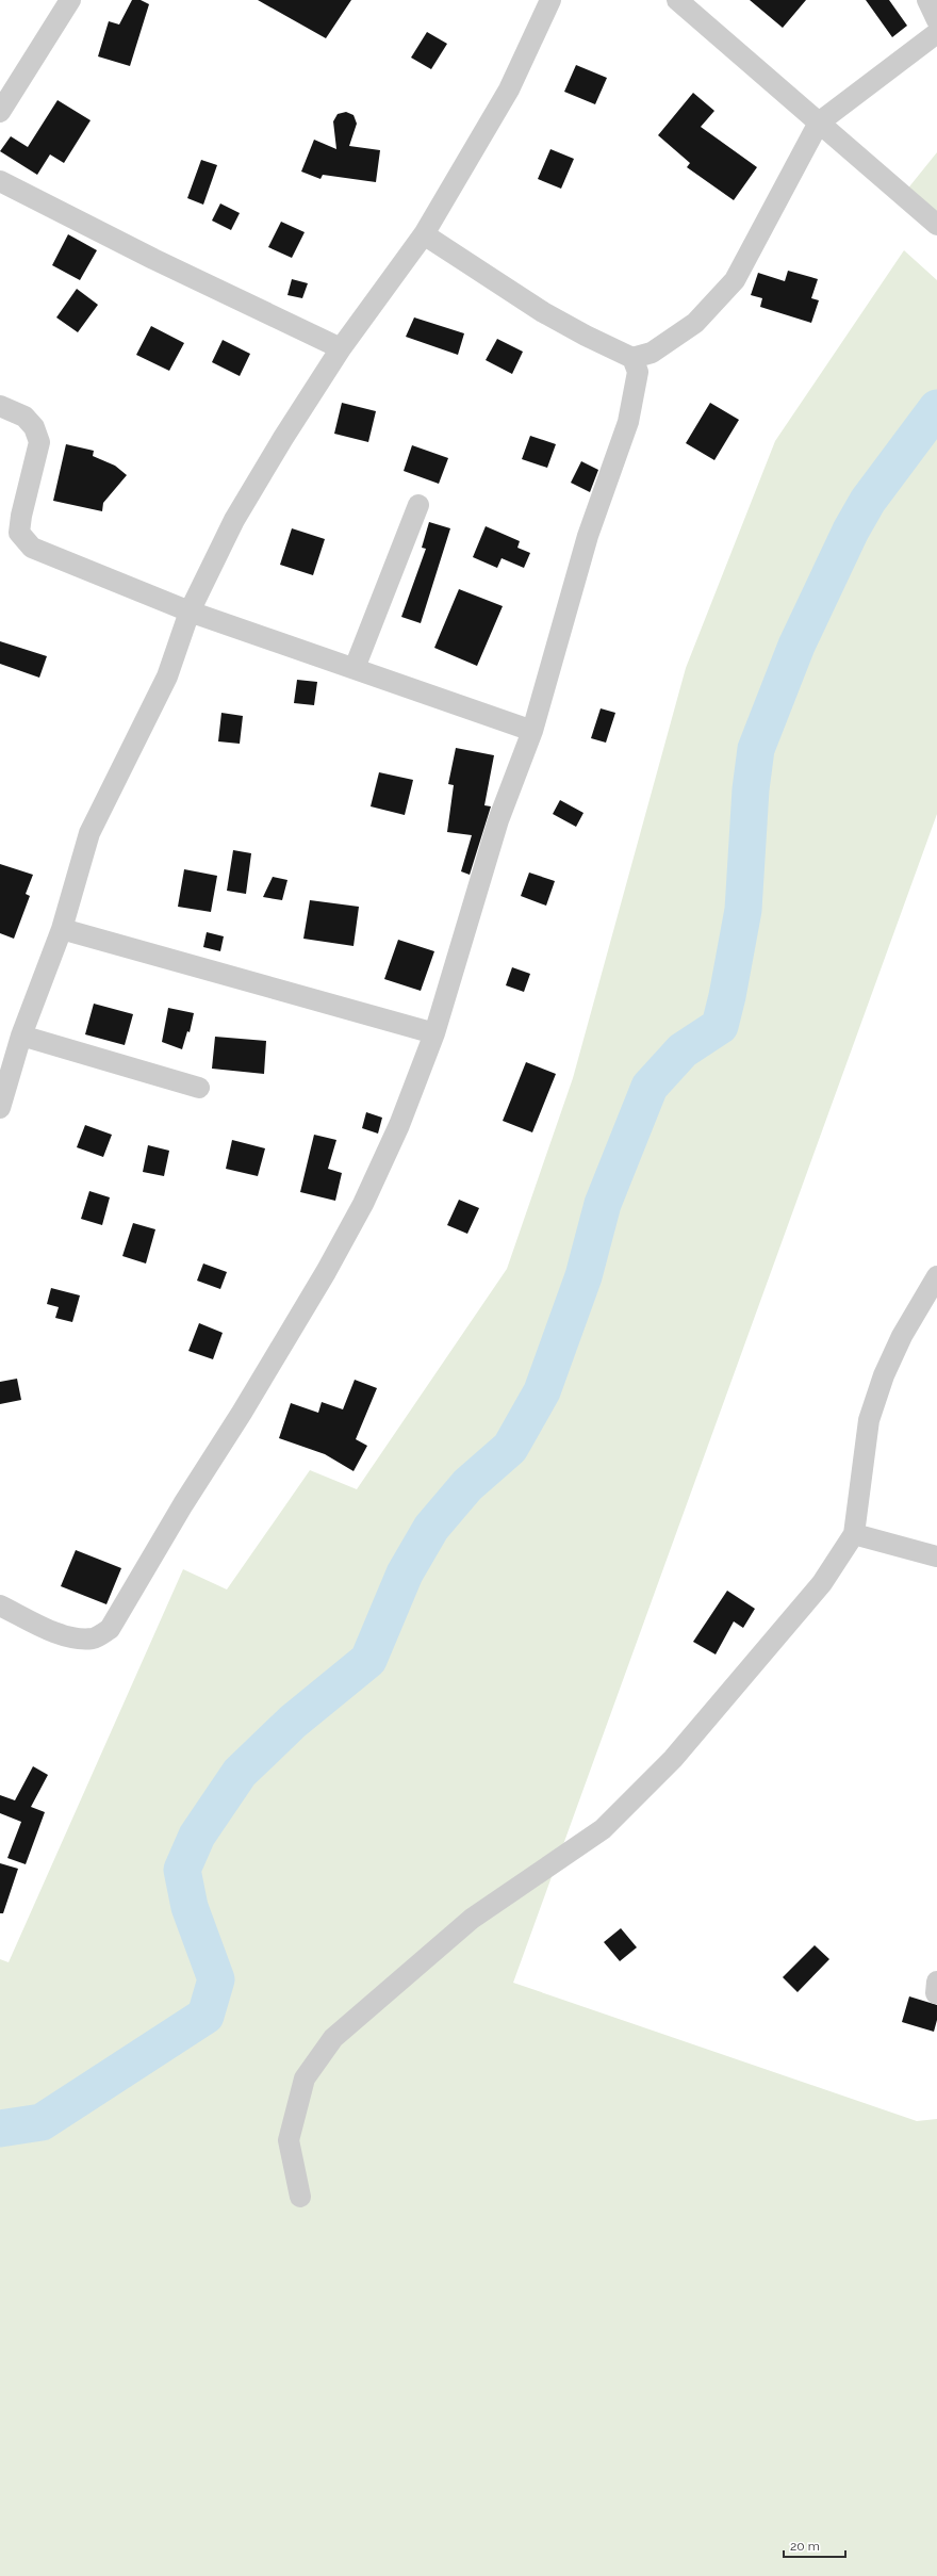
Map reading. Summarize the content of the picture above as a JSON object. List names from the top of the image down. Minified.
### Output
{"scale_bar":"20 m"}
